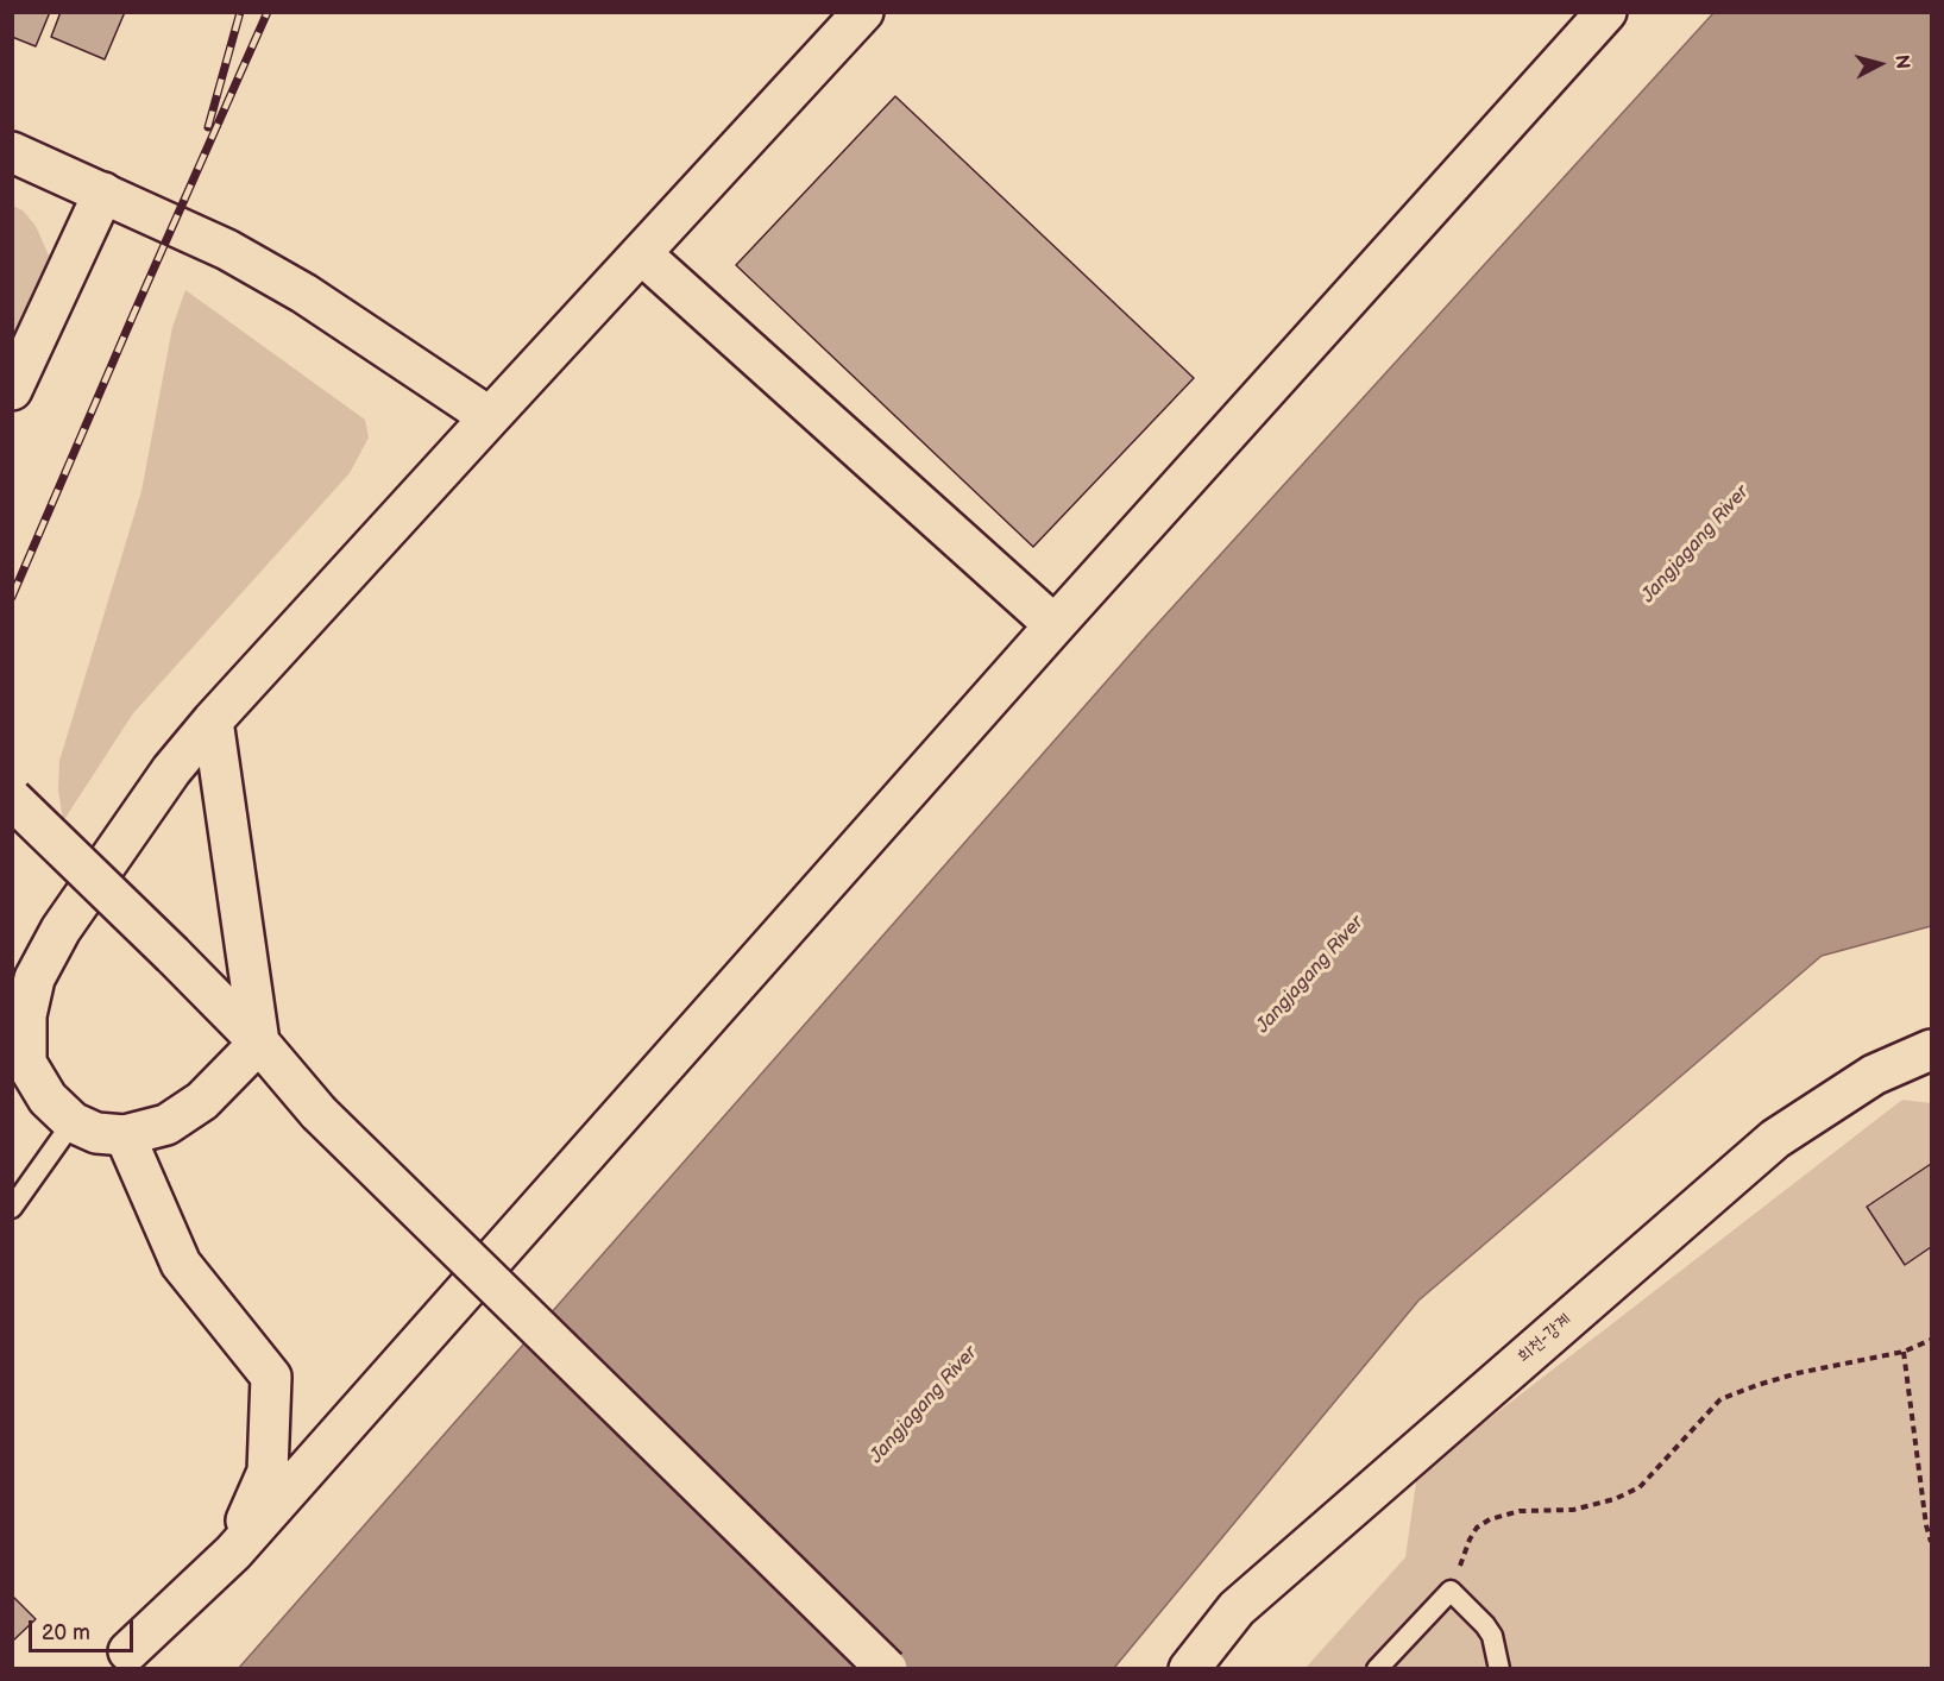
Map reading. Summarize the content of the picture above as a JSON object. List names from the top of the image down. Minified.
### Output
{"streets":{"main road":["희천-강계"]},"water":["Jangjagang River"],"scale_bar":"20 m","north":"right"}
